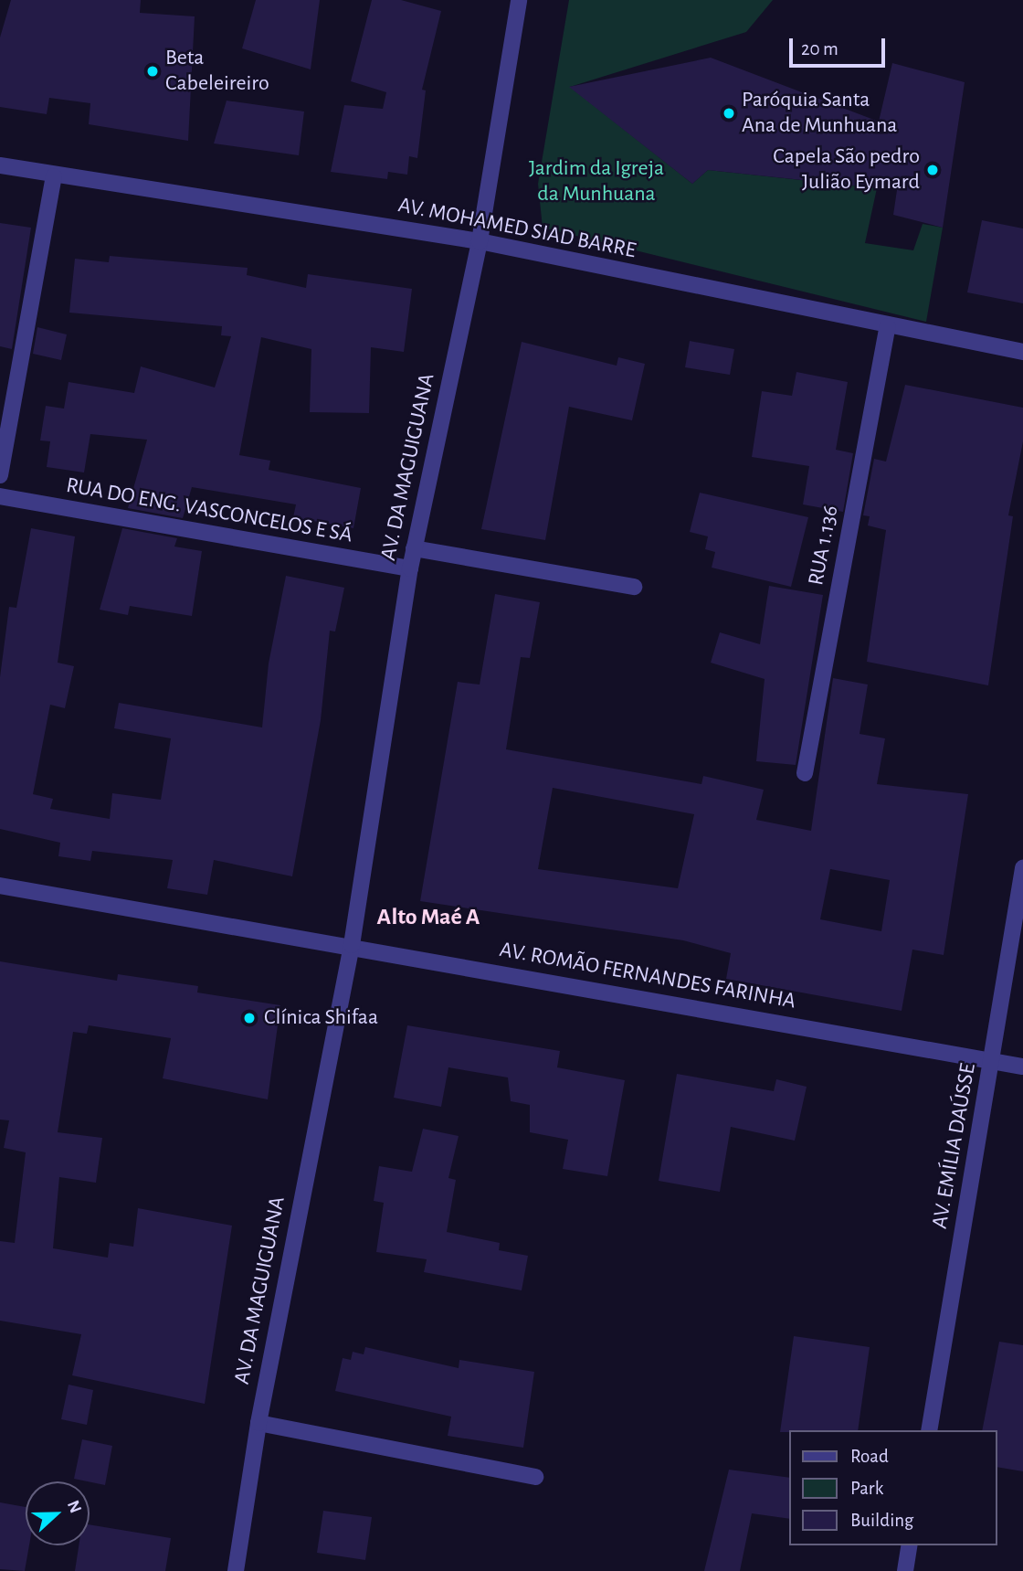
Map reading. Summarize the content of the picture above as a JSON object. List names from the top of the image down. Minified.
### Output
{"streets":{"street":["AV. MOHAMED SIAD BARRE","AV. DA MAGUIGUANA","RUA DO ENG. VASCONCELOS E SÁ","RUA 1.136","AV. ROMÃO FERNANDES FARINHA","AV. EMÍLIA DAÚSSE"]},"crossings":[["AV. MOHAMED SIAD BARRE","AV. DA MAGUIGUANA"],["AV. MOHAMED SIAD BARRE","RUA 1.136"],["AV. DA MAGUIGUANA","RUA DO ENG. VASCONCELOS E SÁ"],["AV. DA MAGUIGUANA","AV. ROMÃO FERNANDES FARINHA"],["AV. ROMÃO FERNANDES FARINHA","AV. EMÍLIA DAÚSSE"]],"districts":["Alto Maé A"],"parks":["Jardim da Igreja da Munhuana"],"places":["Beta Cabeleireiro","Paróquia Santa Ana de Munhuana","Capela São pedro Julião Eymard","Clínica Shifaa"],"legend":["Road","Park","Building"],"scale_bar":"20 m","north":"right"}
